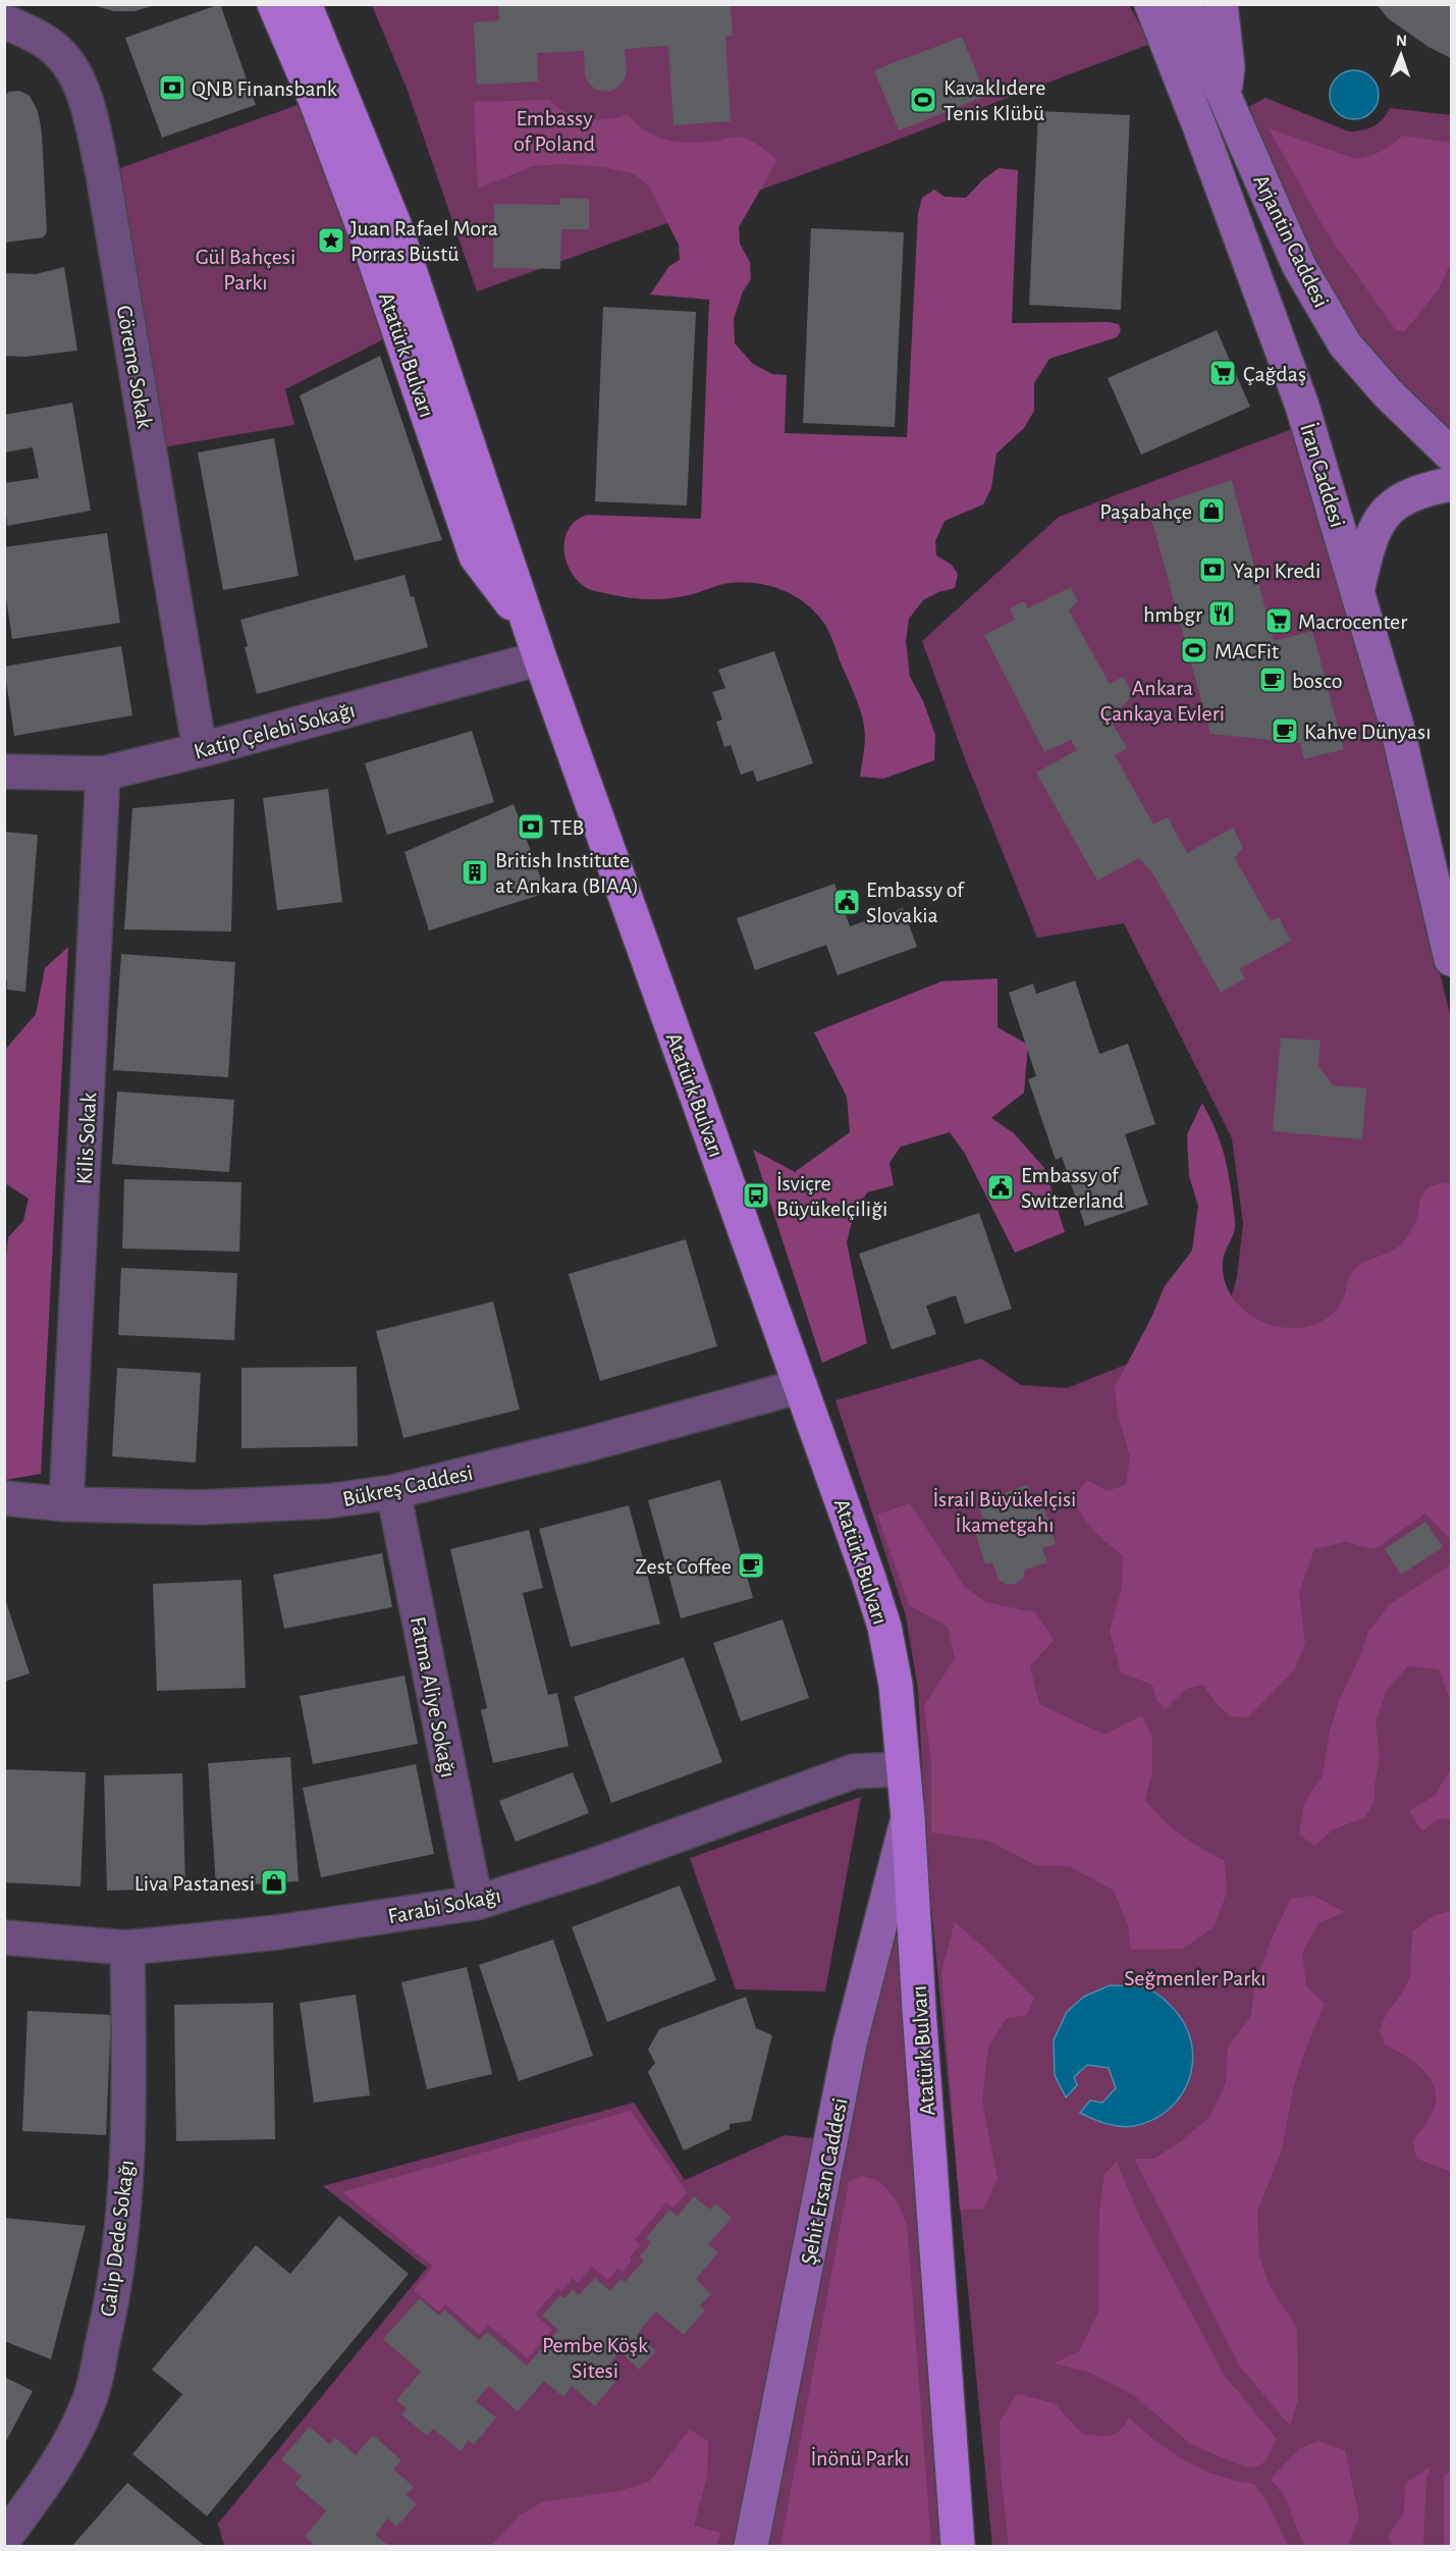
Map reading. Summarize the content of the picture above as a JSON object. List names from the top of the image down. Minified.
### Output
{"streets":{"main road":["Arjantin Caddesi","Atatürk Bulvarı","İran Caddesi","Şehit Ersan Caddesi"],"street":["Göreme Sokak","Katip Çelebi Sokağı","Kilis Sokak","Bükreş Caddesi","Fatma Aliye Sokağı","Farabi Sokağı","Galip Dede Sokağı"]},"crossings":[["Atatürk Bulvarı","Katip Çelebi Sokağı"],["Atatürk Bulvarı","Bükreş Caddesi"],["Atatürk Bulvarı","Farabi Sokağı"],["Atatürk Bulvarı","Şehit Ersan Caddesi"],["Göreme Sokak","Katip Çelebi Sokağı"],["Katip Çelebi Sokağı","Kilis Sokak"],["Kilis Sokak","Bükreş Caddesi"],["Bükreş Caddesi","Fatma Aliye Sokağı"],["Fatma Aliye Sokağı","Farabi Sokağı"],["Farabi Sokağı","Galip Dede Sokağı"]],"parks":["Embassy of Poland","Gül Bahçesi Parkı","Ankara Çankaya Evleri","İsrail Büyükelçisi İkametgahı","Seğmenler Parkı","Pembe Köşk Sitesi","İnönü Parkı"],"places":{"bank":["QNB Finansbank","Yapı Kredi","TEB"],"sports":["Kavaklıdere Tenis Klübü","MACFit"],"place":["Juan Rafael Mora Porras Büstü"],"supermarket":["Çağdaş","Macrocenter"],"shop":["Paşabahçe","Liva Pastanesi"],"restaurant":["hmbgr"],"cafe":["bosco","Kahve Dünyası","Zest Coffee"],"building":["British Institute at Ankara (BIAA)"],"public building":["Embassy of Slovakia","Embassy of Switzerland"],"bus stop":["İsviçre Büyükelçiliği"]},"north":"top"}
